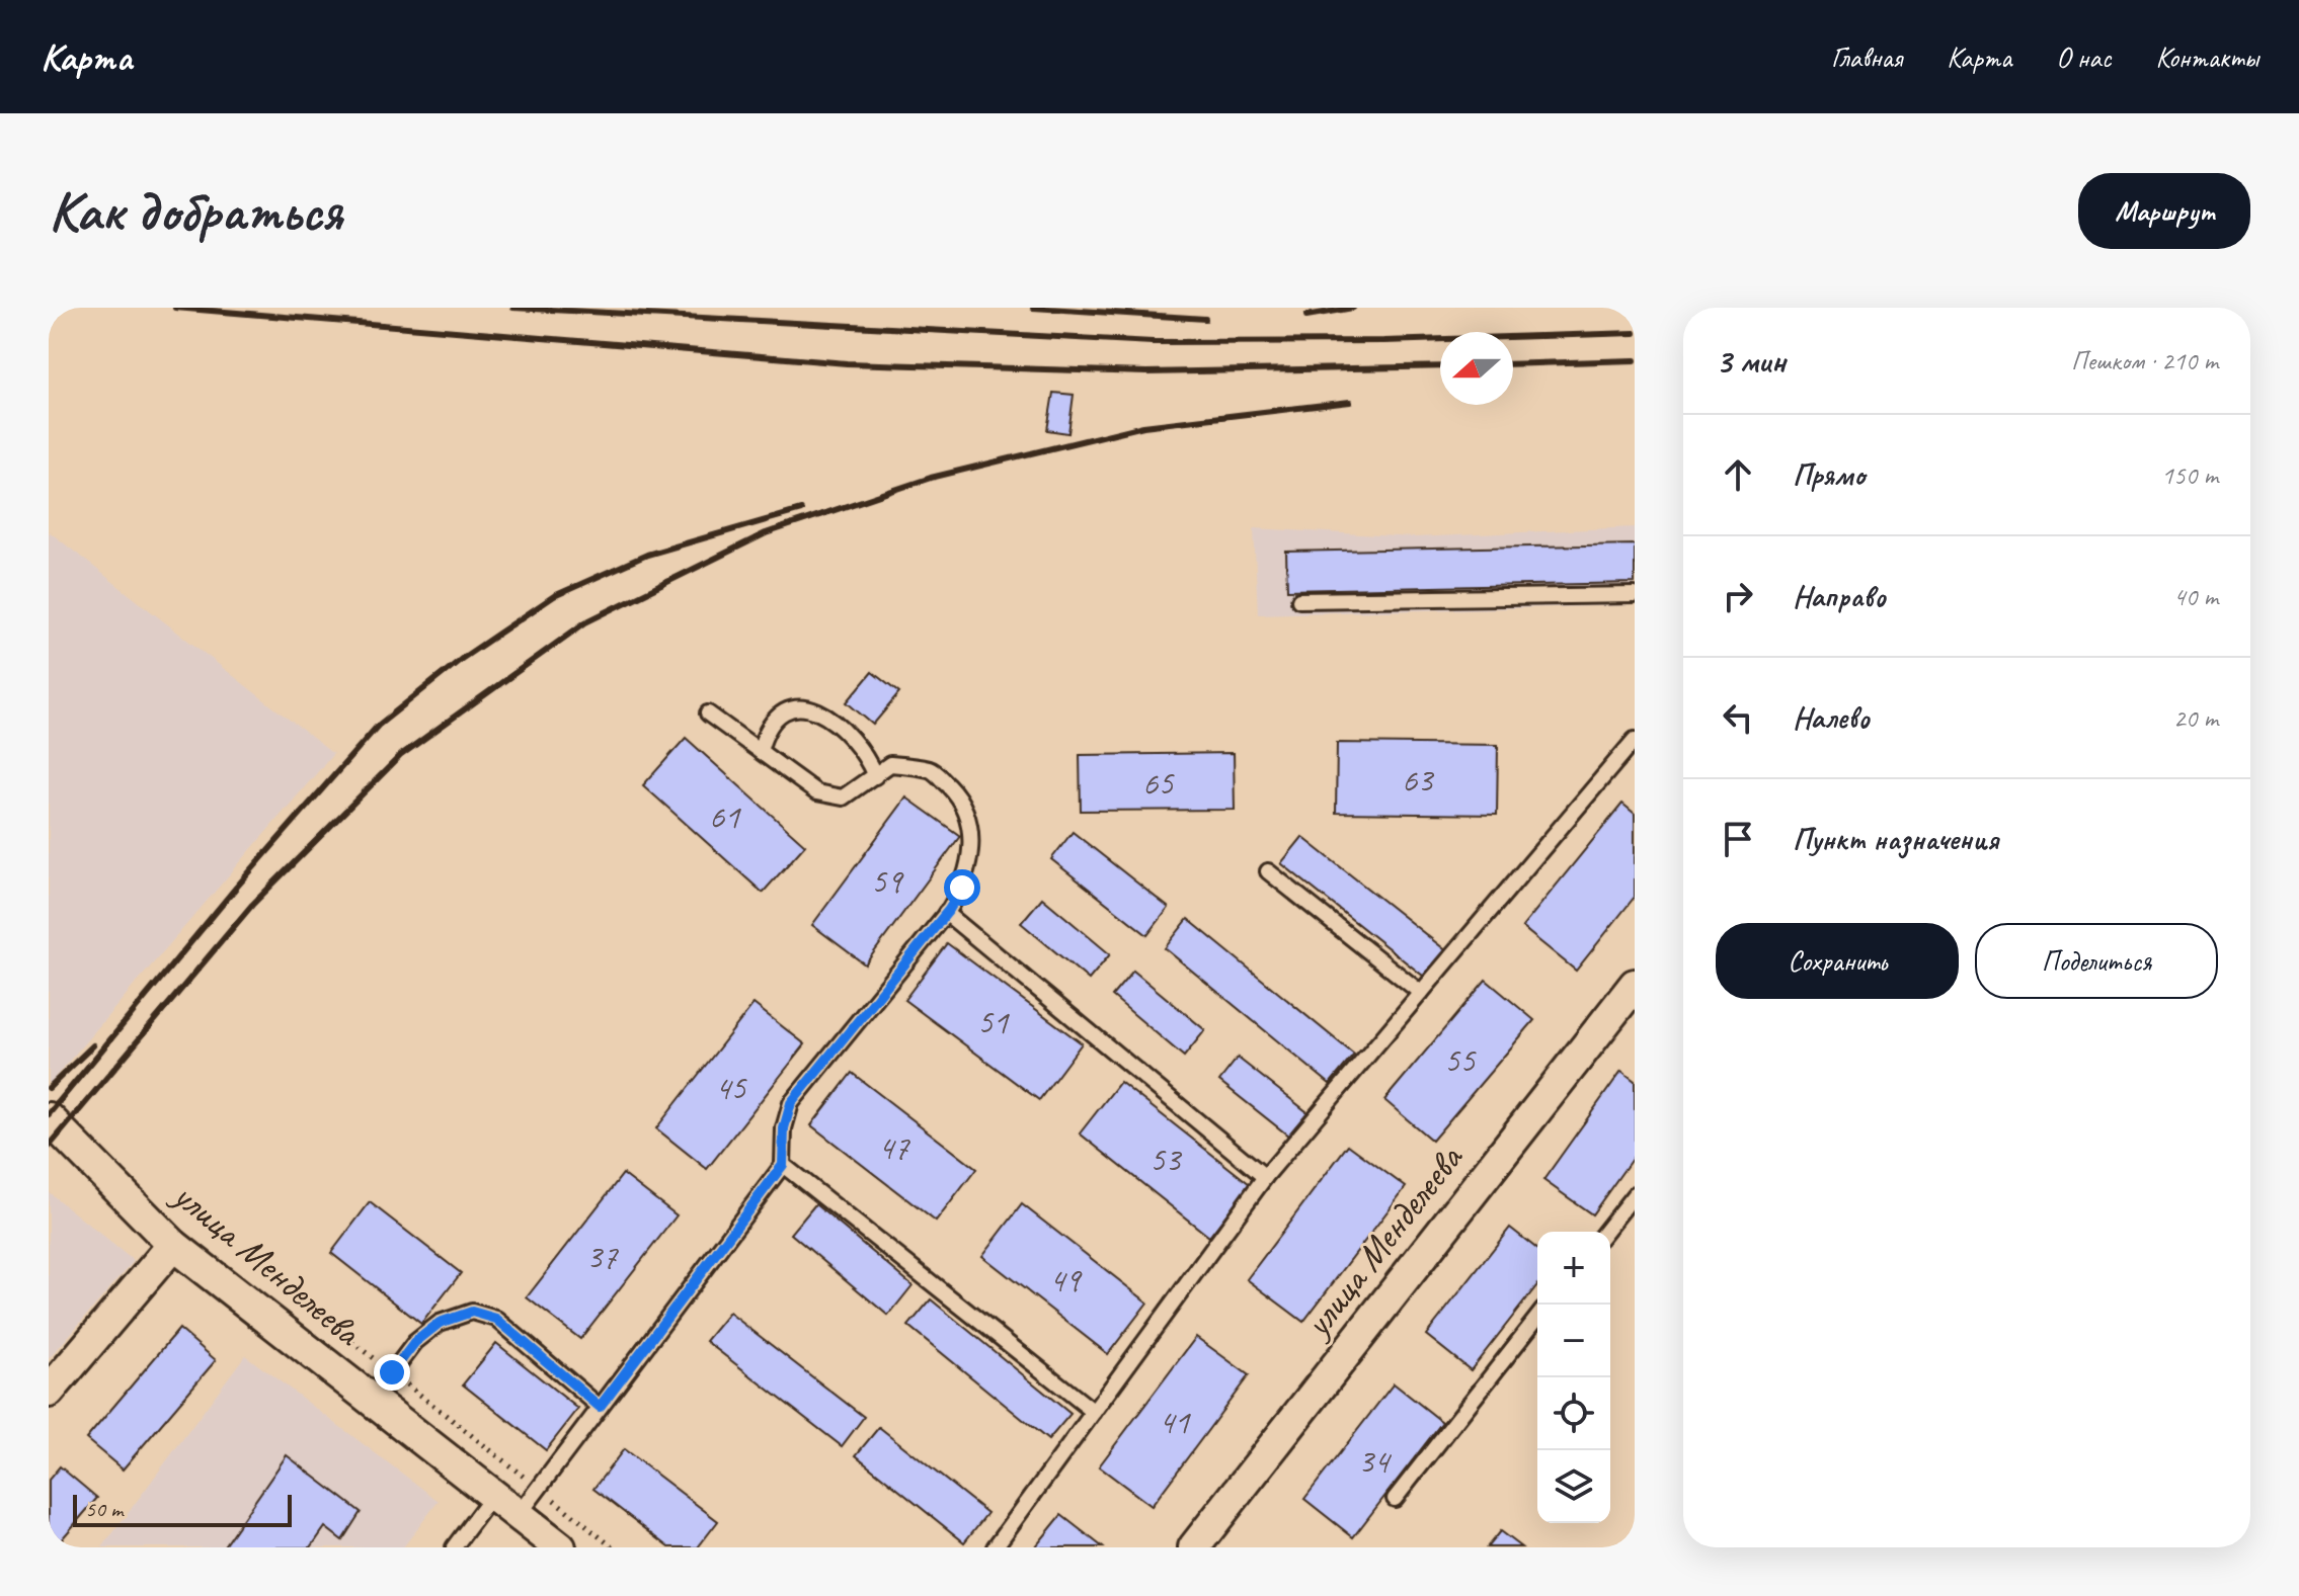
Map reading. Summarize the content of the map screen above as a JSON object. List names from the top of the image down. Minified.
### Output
{"streets":{"street":["улица Менделеева"]},"house_numbers":["63","65","61","59","51","55","45","47","53","37","49","41","34"],"scale_bar":"50 m","north":"left","page":{"header":"Карта","nav":["Главная","Карта","О нас","Контакты"],"buttons":["Маршрут",["Сохранить","Поделиться"]],"title":"Как добраться","heading":["3 мин","Пешком · 210 m"],"list":[["Прямо","150 m"],["Направо","40 m"],["Налево","20 m"],"Пункт назначения"],"map_buttons":["+","−"],"scale":"50 m"}}
